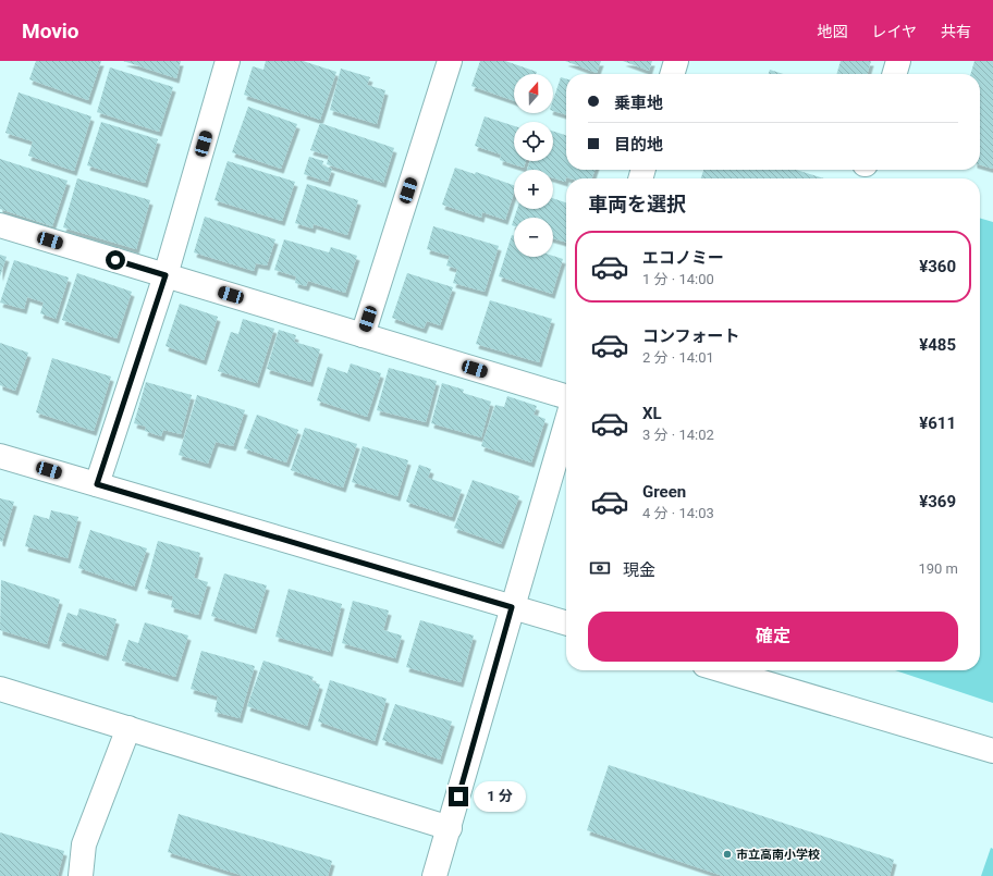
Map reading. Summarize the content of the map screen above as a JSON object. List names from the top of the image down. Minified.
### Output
{"places":["市立高南小学校"],"north":"top","page":{"header":"Movio","nav":["地図","レイヤ","共有"],"map_buttons":["+","−"],"banner":["乗車地","目的地"],"heading":"車両を選択","list":[{"name":"エコノミー","note":"1 分 · 14:00","value":"¥360"},{"name":"コンフォート","note":"2 分 · 14:01","value":"¥485"},{"name":"XL","note":"3 分 · 14:02","value":"¥611"},{"name":"Green","note":"4 分 · 14:03","value":"¥369"}],"pay":["現金","190 m"],"buttons":"確定","bubble":"1 分"}}
